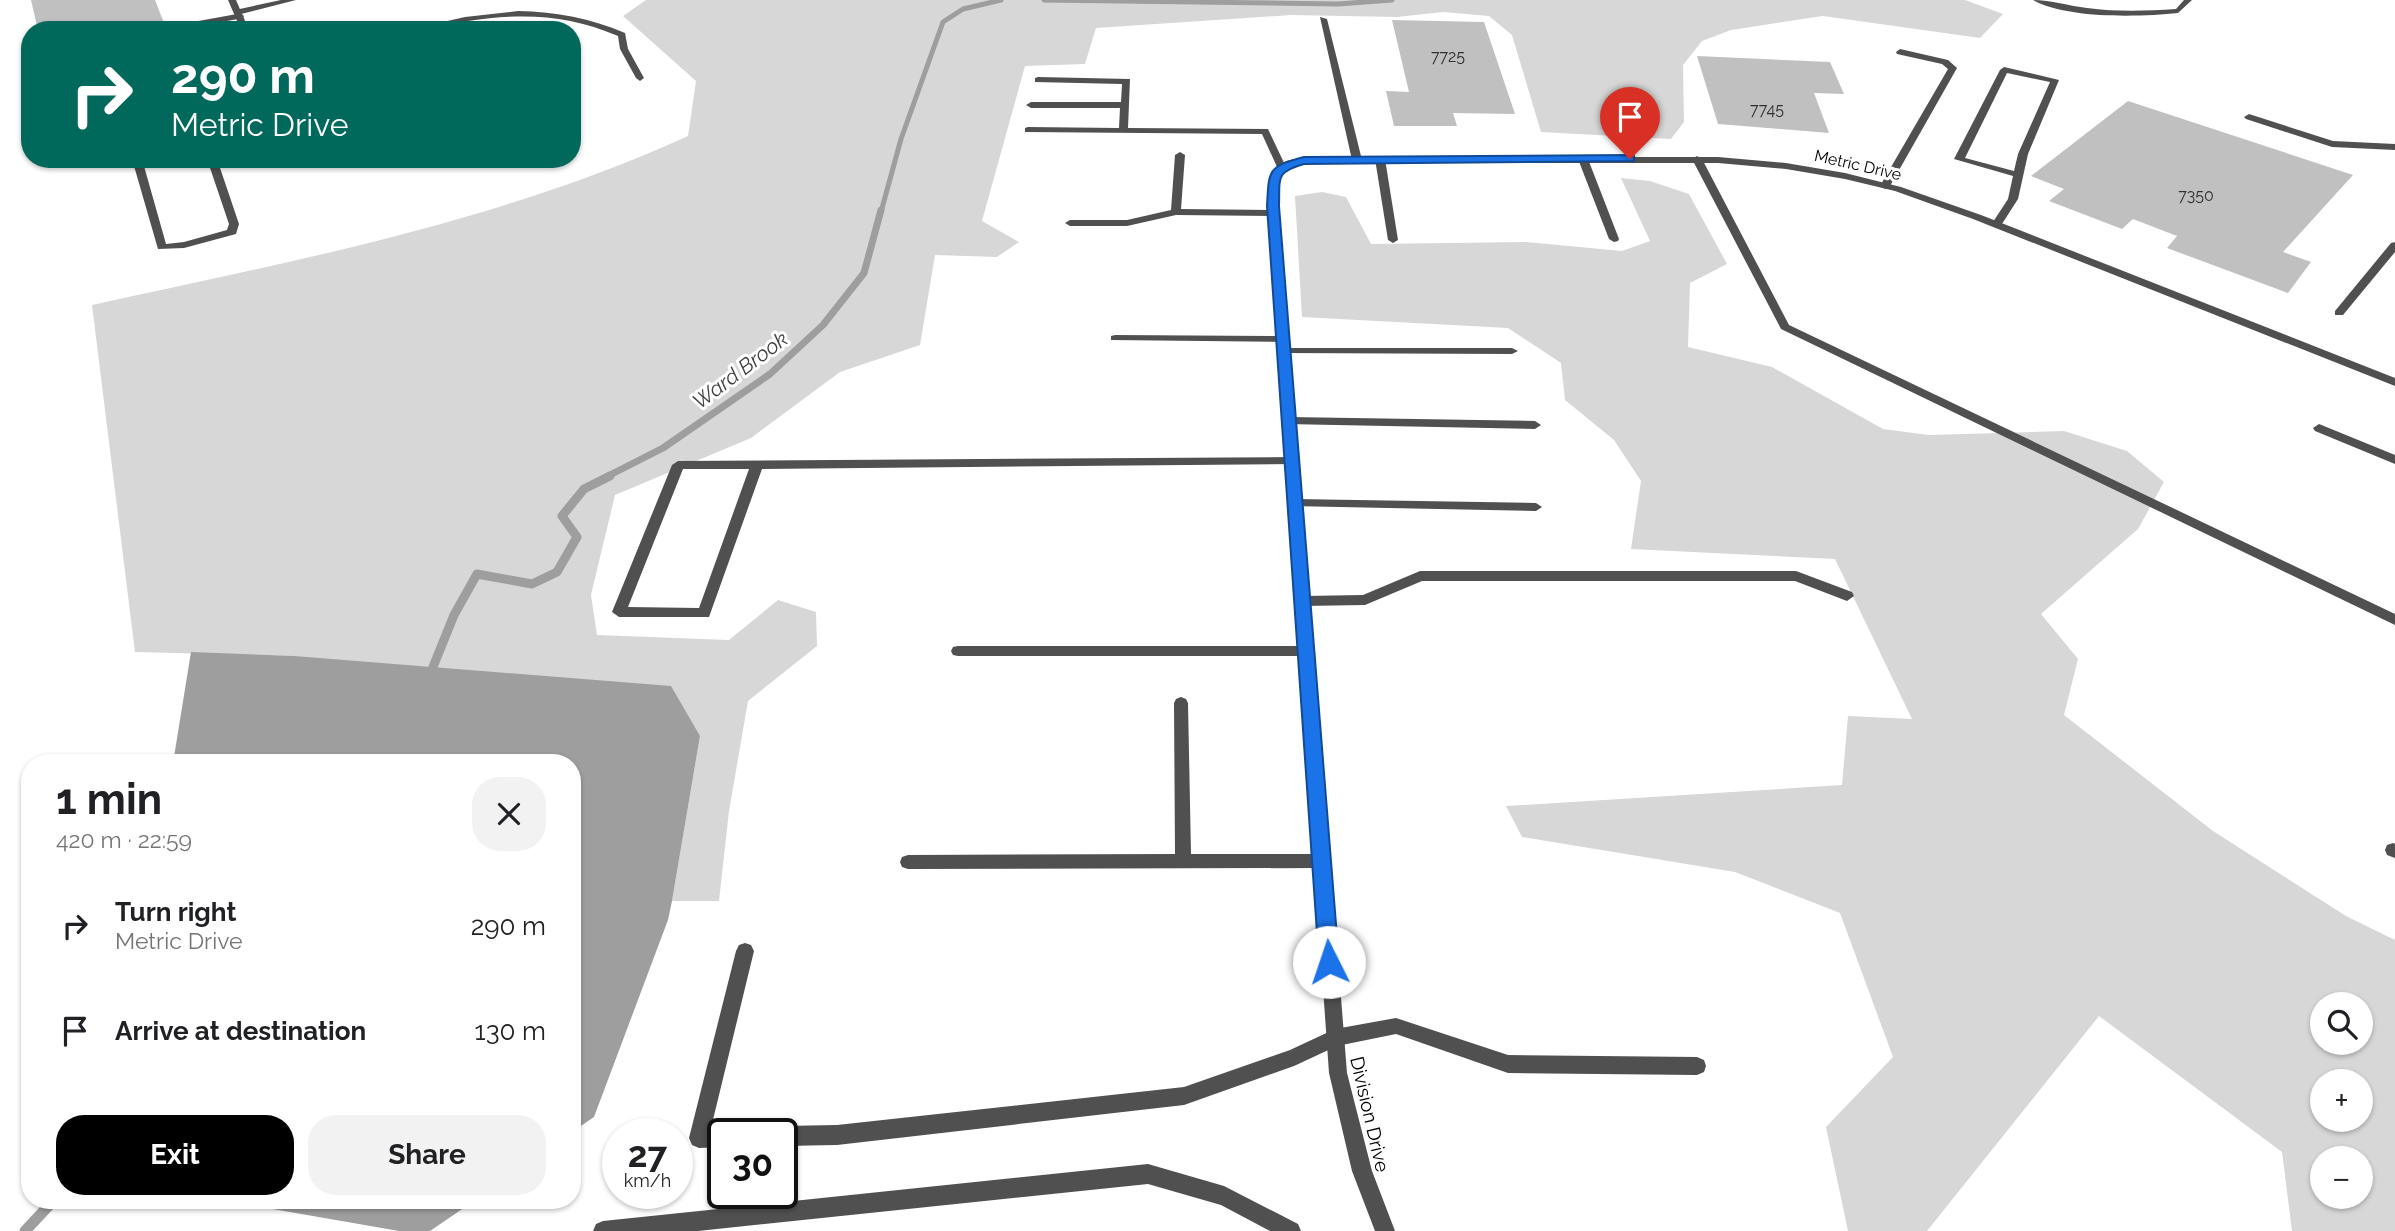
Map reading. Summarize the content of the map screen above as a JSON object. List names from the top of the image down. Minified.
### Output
{"streets":{"street":["Metric Drive","Division Drive"]},"crossings":[["Metric Drive","Division Drive"]],"water":["Ward Brook"],"house_numbers":["7725","7745","7350"],"page":{"turn":["290 m","Metric Drive"],"heading":["1 min","420 m · 22:59"],"list":[{"name":"Turn right","note":"Metric Drive","value":"290 m"},{"name":"Arrive at destination","value":"130 m"}],"map_buttons":["+","−"],"buttons":["Exit","Share"],"speed":"27 km/h","limit":"30"}}
